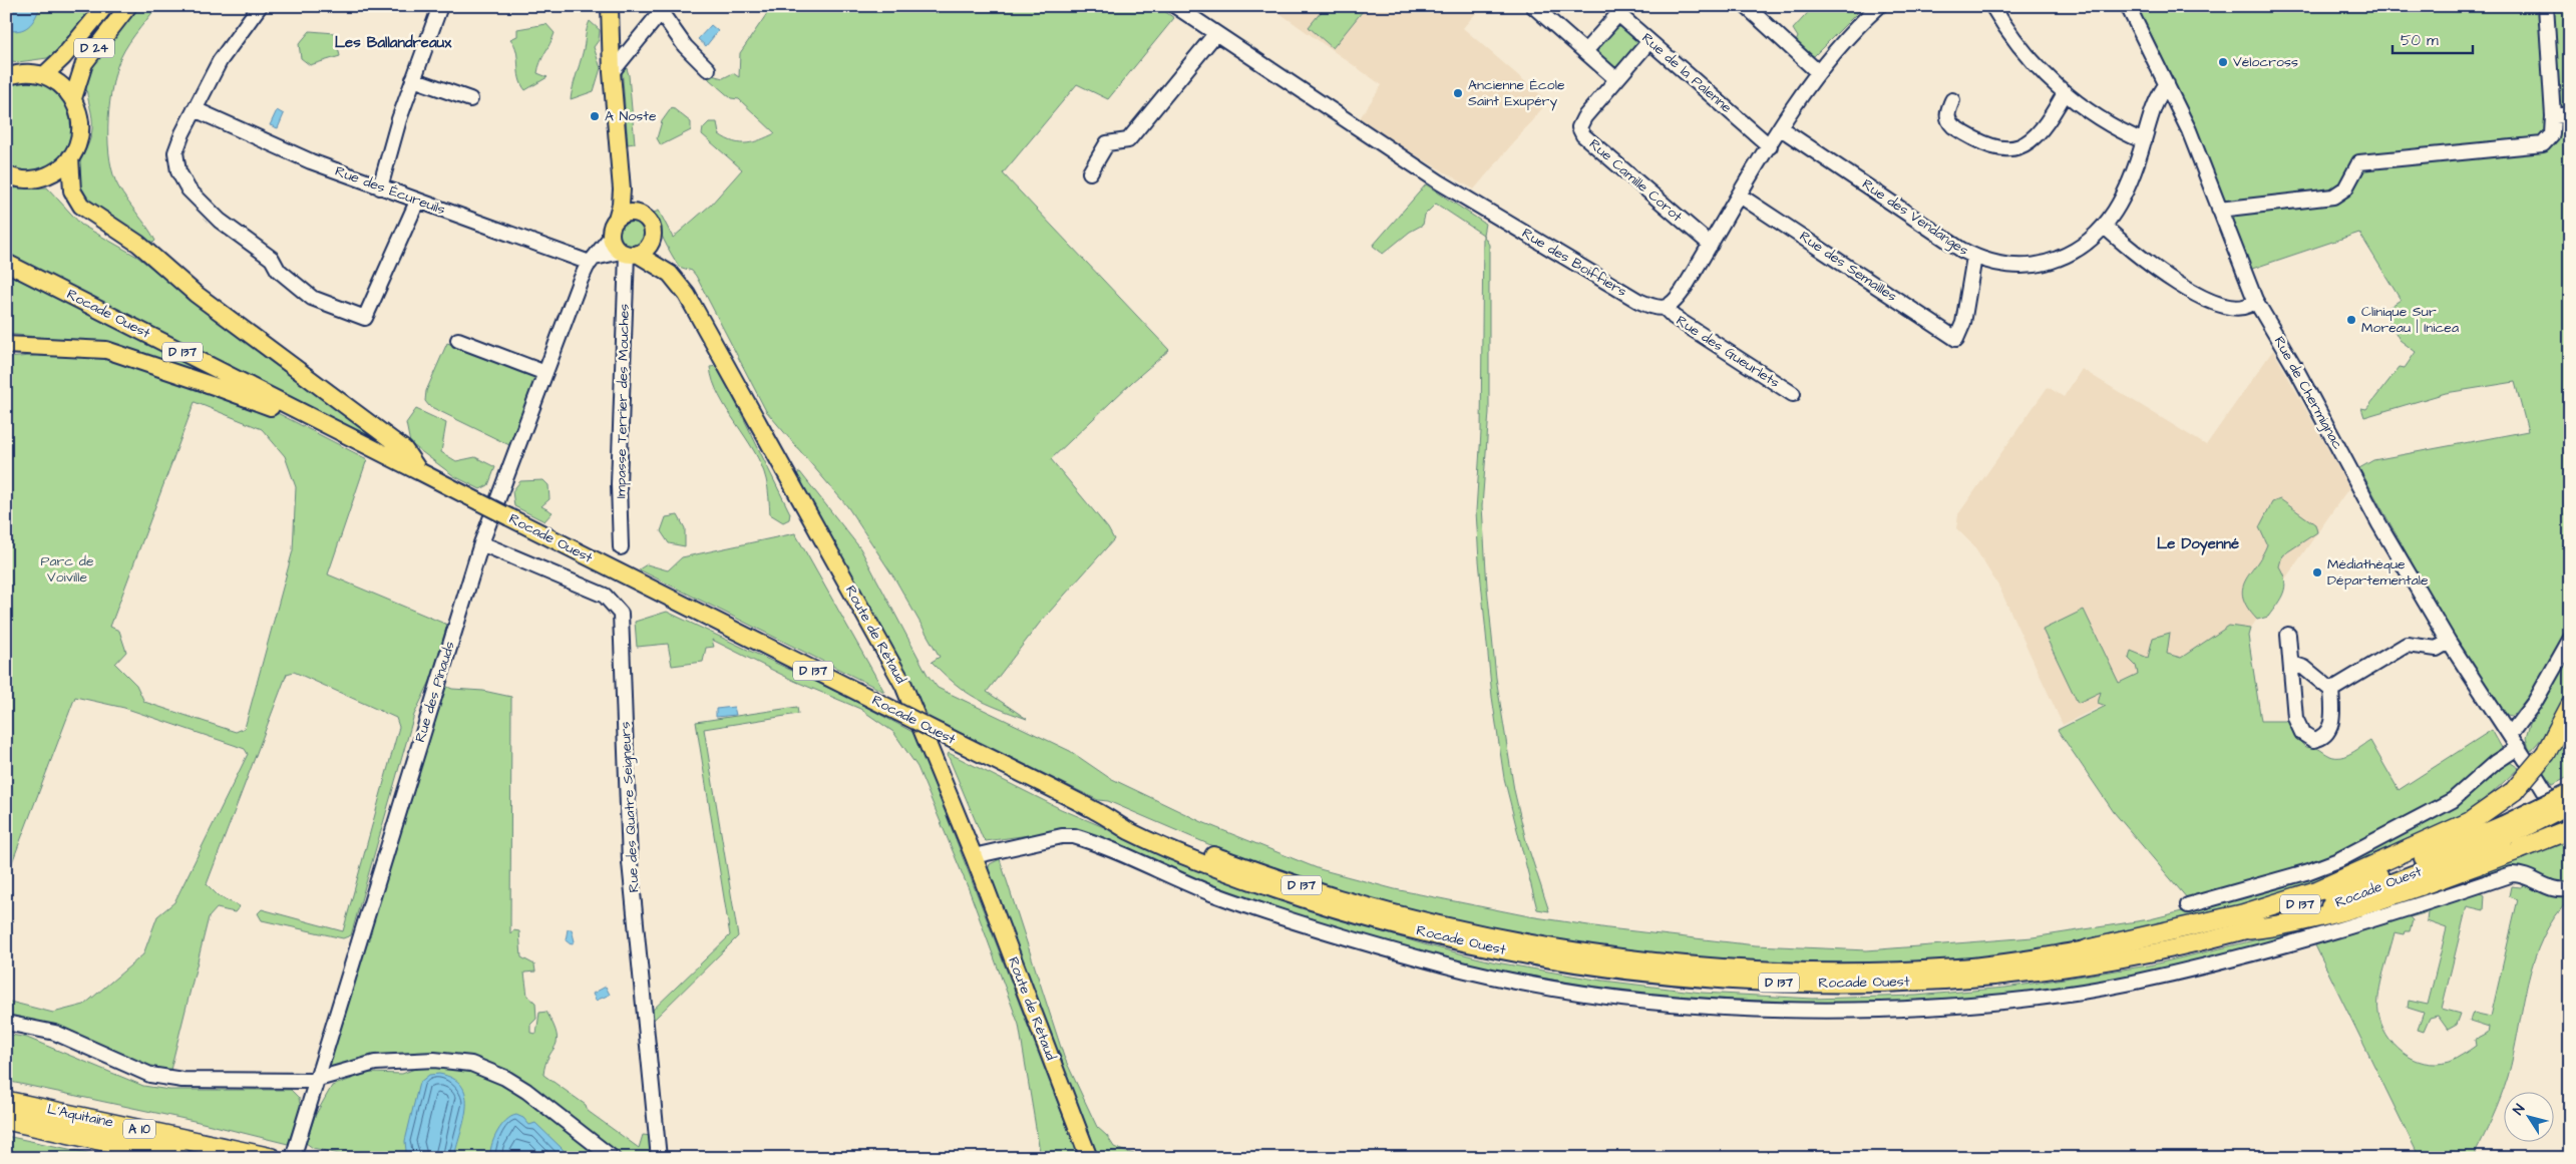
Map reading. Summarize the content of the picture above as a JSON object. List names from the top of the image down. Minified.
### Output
{"streets":{"highway":["L'Aquitaine","A 10"],"main road":["D 24","Rocade Ouest","D 137","Route de Rétaud"],"street":["Rue de la Palenne","Rue Camille Corot","Rue des Écureuils","Rue des Vendanges","Rue des Boiffiers","Rue des Semailles","Rue des Gueurlets","Rue de Chermignac","Impasse Terrier des Mouches","Rue des Pinauds","Rue des Quatre Seigneurs"]},"crossings":[["Rue de la Palenne","Rue Camille Corot"],["Rue des Écureuils","Rue des Pinauds"],["Rue des Vendanges","Rue des Semailles"],["Rue des Vendanges","Rue de Chermignac"],["Rue des Boiffiers","Rue des Gueurlets"],["Rocade Ouest","D 137"],["Impasse Terrier des Mouches","Rue des Pinauds"],["Rue des Pinauds","Rue des Quatre Seigneurs"]],"districts":["Les Ballandreaux","Le Doyenné"],"parks":["Parc de Voiville"],"places":["Vélocross","Ancienne École Saint Exupéry","A Noste","Clinique Sur Moreau | Inicea","Médiathèque Départementale"],"scale_bar":"50 m","north":"top left"}
